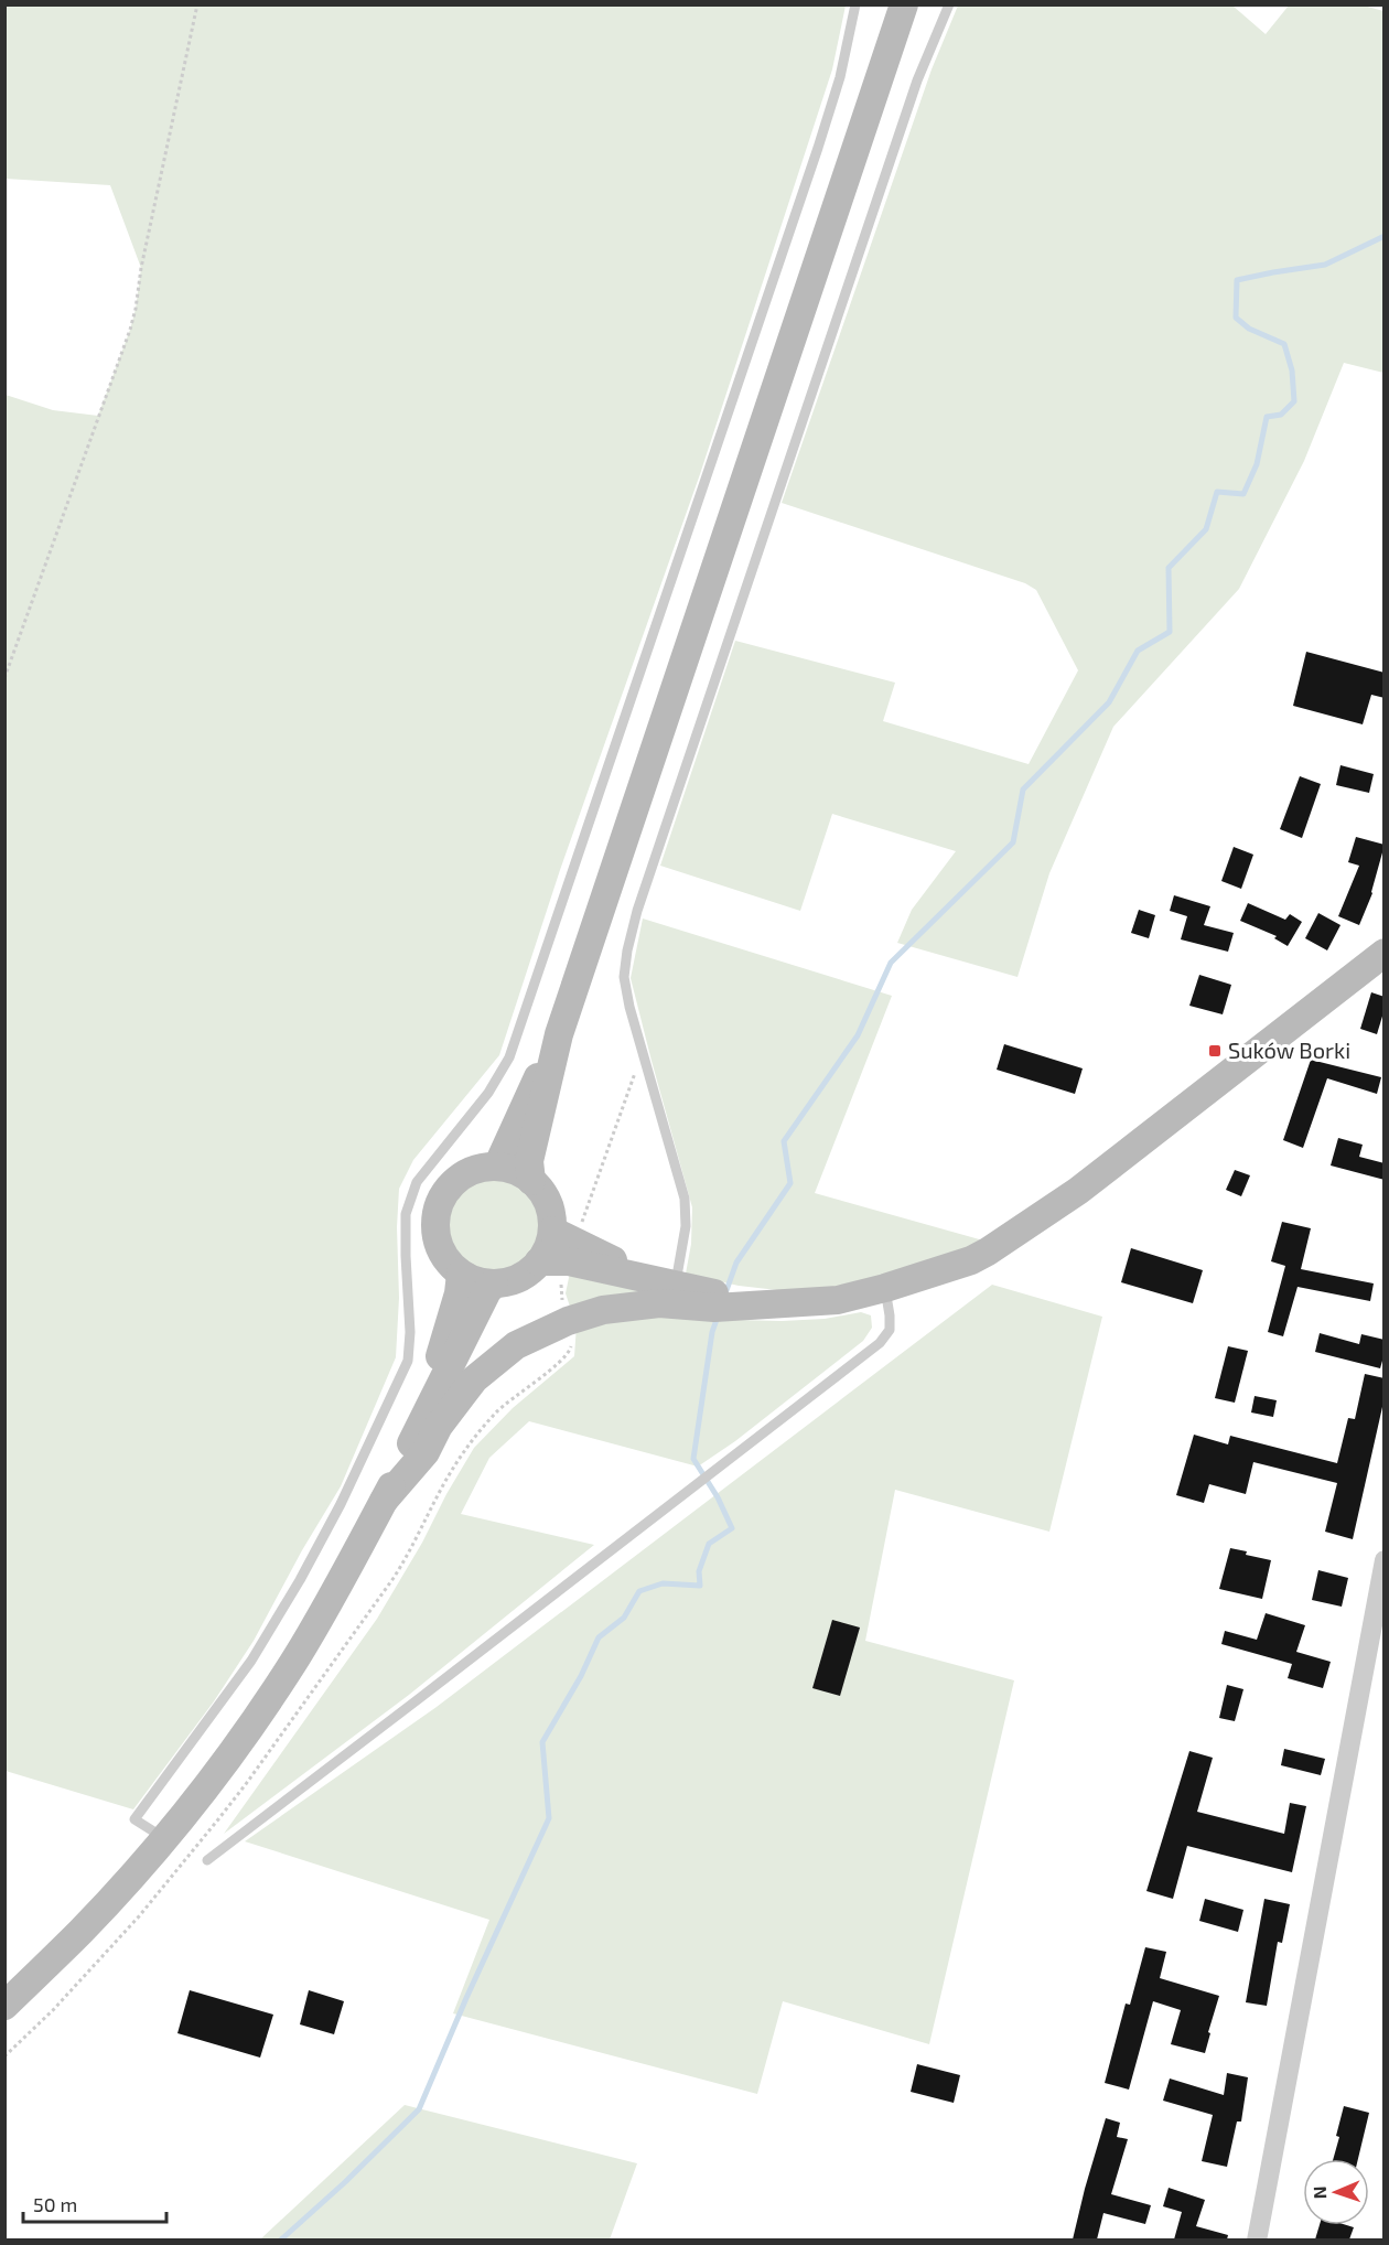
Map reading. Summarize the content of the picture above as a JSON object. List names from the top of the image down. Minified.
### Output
{"places":{"transit":["Suków Borki"]},"scale_bar":"50 m","north":"left"}
